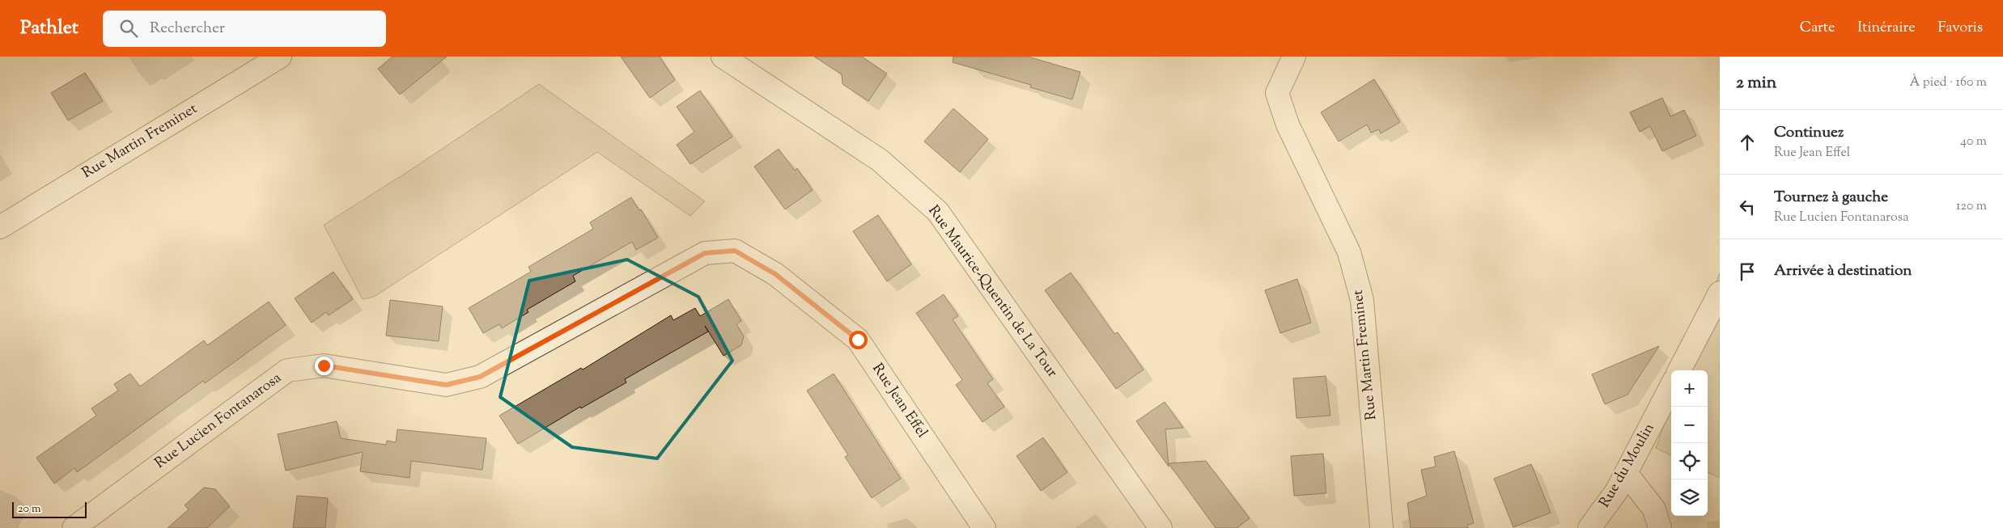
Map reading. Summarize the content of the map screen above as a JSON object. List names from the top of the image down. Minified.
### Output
{"streets":{"street":["Rue Martin Freminet","Rue Maurice-Quentin de La Tour","Rue Jean Effel","Rue Lucien Fontanarosa","Rue du Moulin"]},"crossings":[["Rue Jean Effel","Rue Lucien Fontanarosa"]],"scale_bar":"20 m","page":{"header":"Pathlet","search":"Rechercher","nav":["Carte","Itinéraire","Favoris"],"heading":["2 min","À pied · 160 m"],"list":[["Continuez","Rue Jean Effel","40 m"],["Tournez à gauche","Rue Lucien Fontanarosa","120 m"],"Arrivée à destination"],"map_buttons":["+","−"],"scale":"20 m"}}
